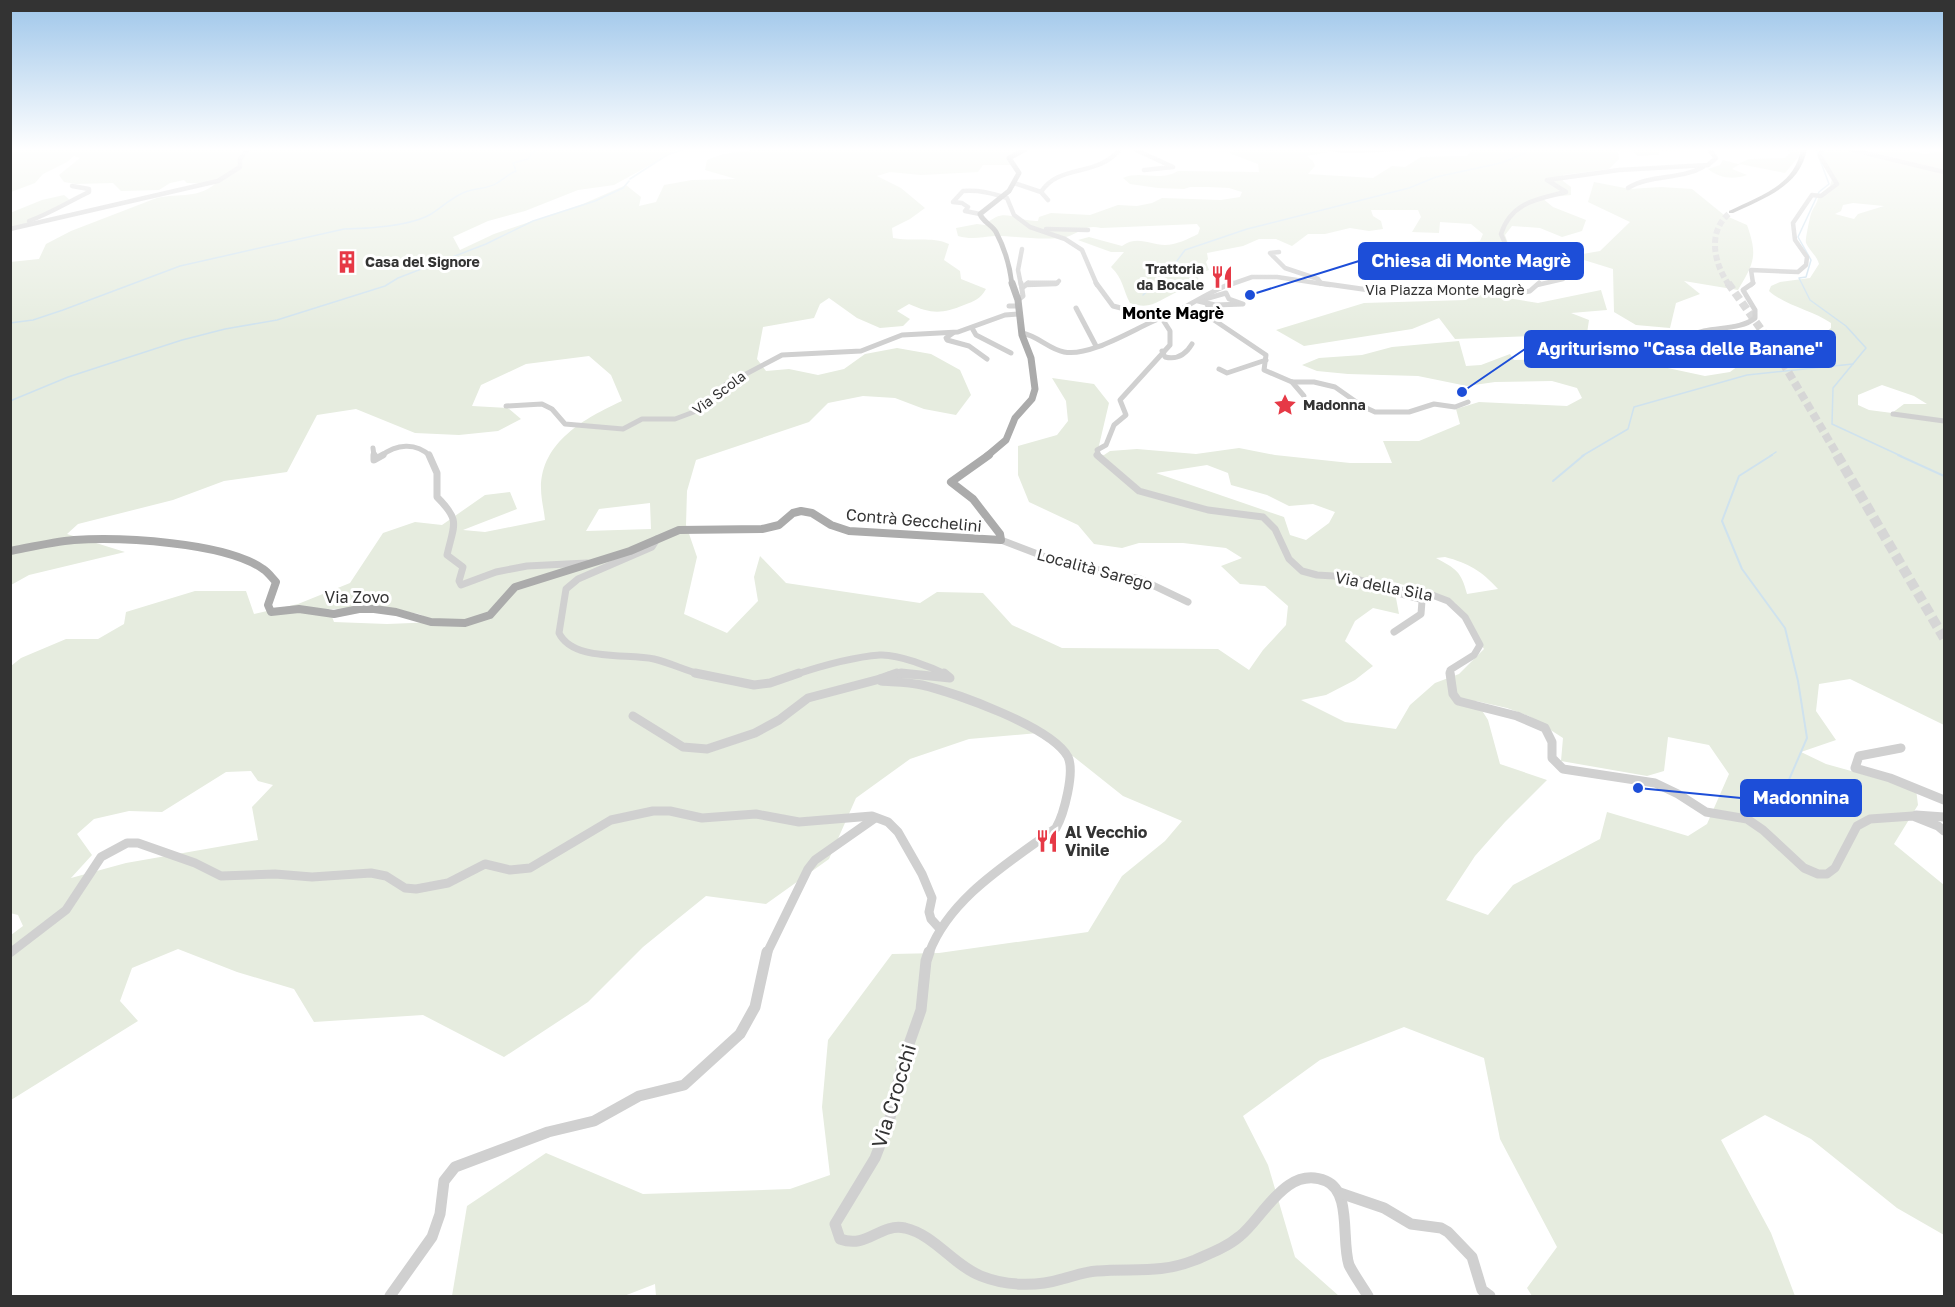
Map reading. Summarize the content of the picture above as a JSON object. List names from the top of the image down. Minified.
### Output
{"streets":{"main road":["Contrà Gecchelini","Via Zovo"],"street":["Via Piazza Monte Magrè","Via Scola","Località Sarego","Via della Sila","Via Crocchi"]},"crossings":[["Contrà Gecchelini","Località Sarego"],["Contrà Gecchelini","Via Zovo"]],"districts":["Monte Magrè"],"places":{"building":["Casa del Signore"],"restaurant":["Trattoria da Bocale","Al Vecchio Vinile"],"other":["Chiesa di Monte Magrè","Agriturismo \"Casa delle Banane\"","Madonnina"],"place":["Madonna"]}}
